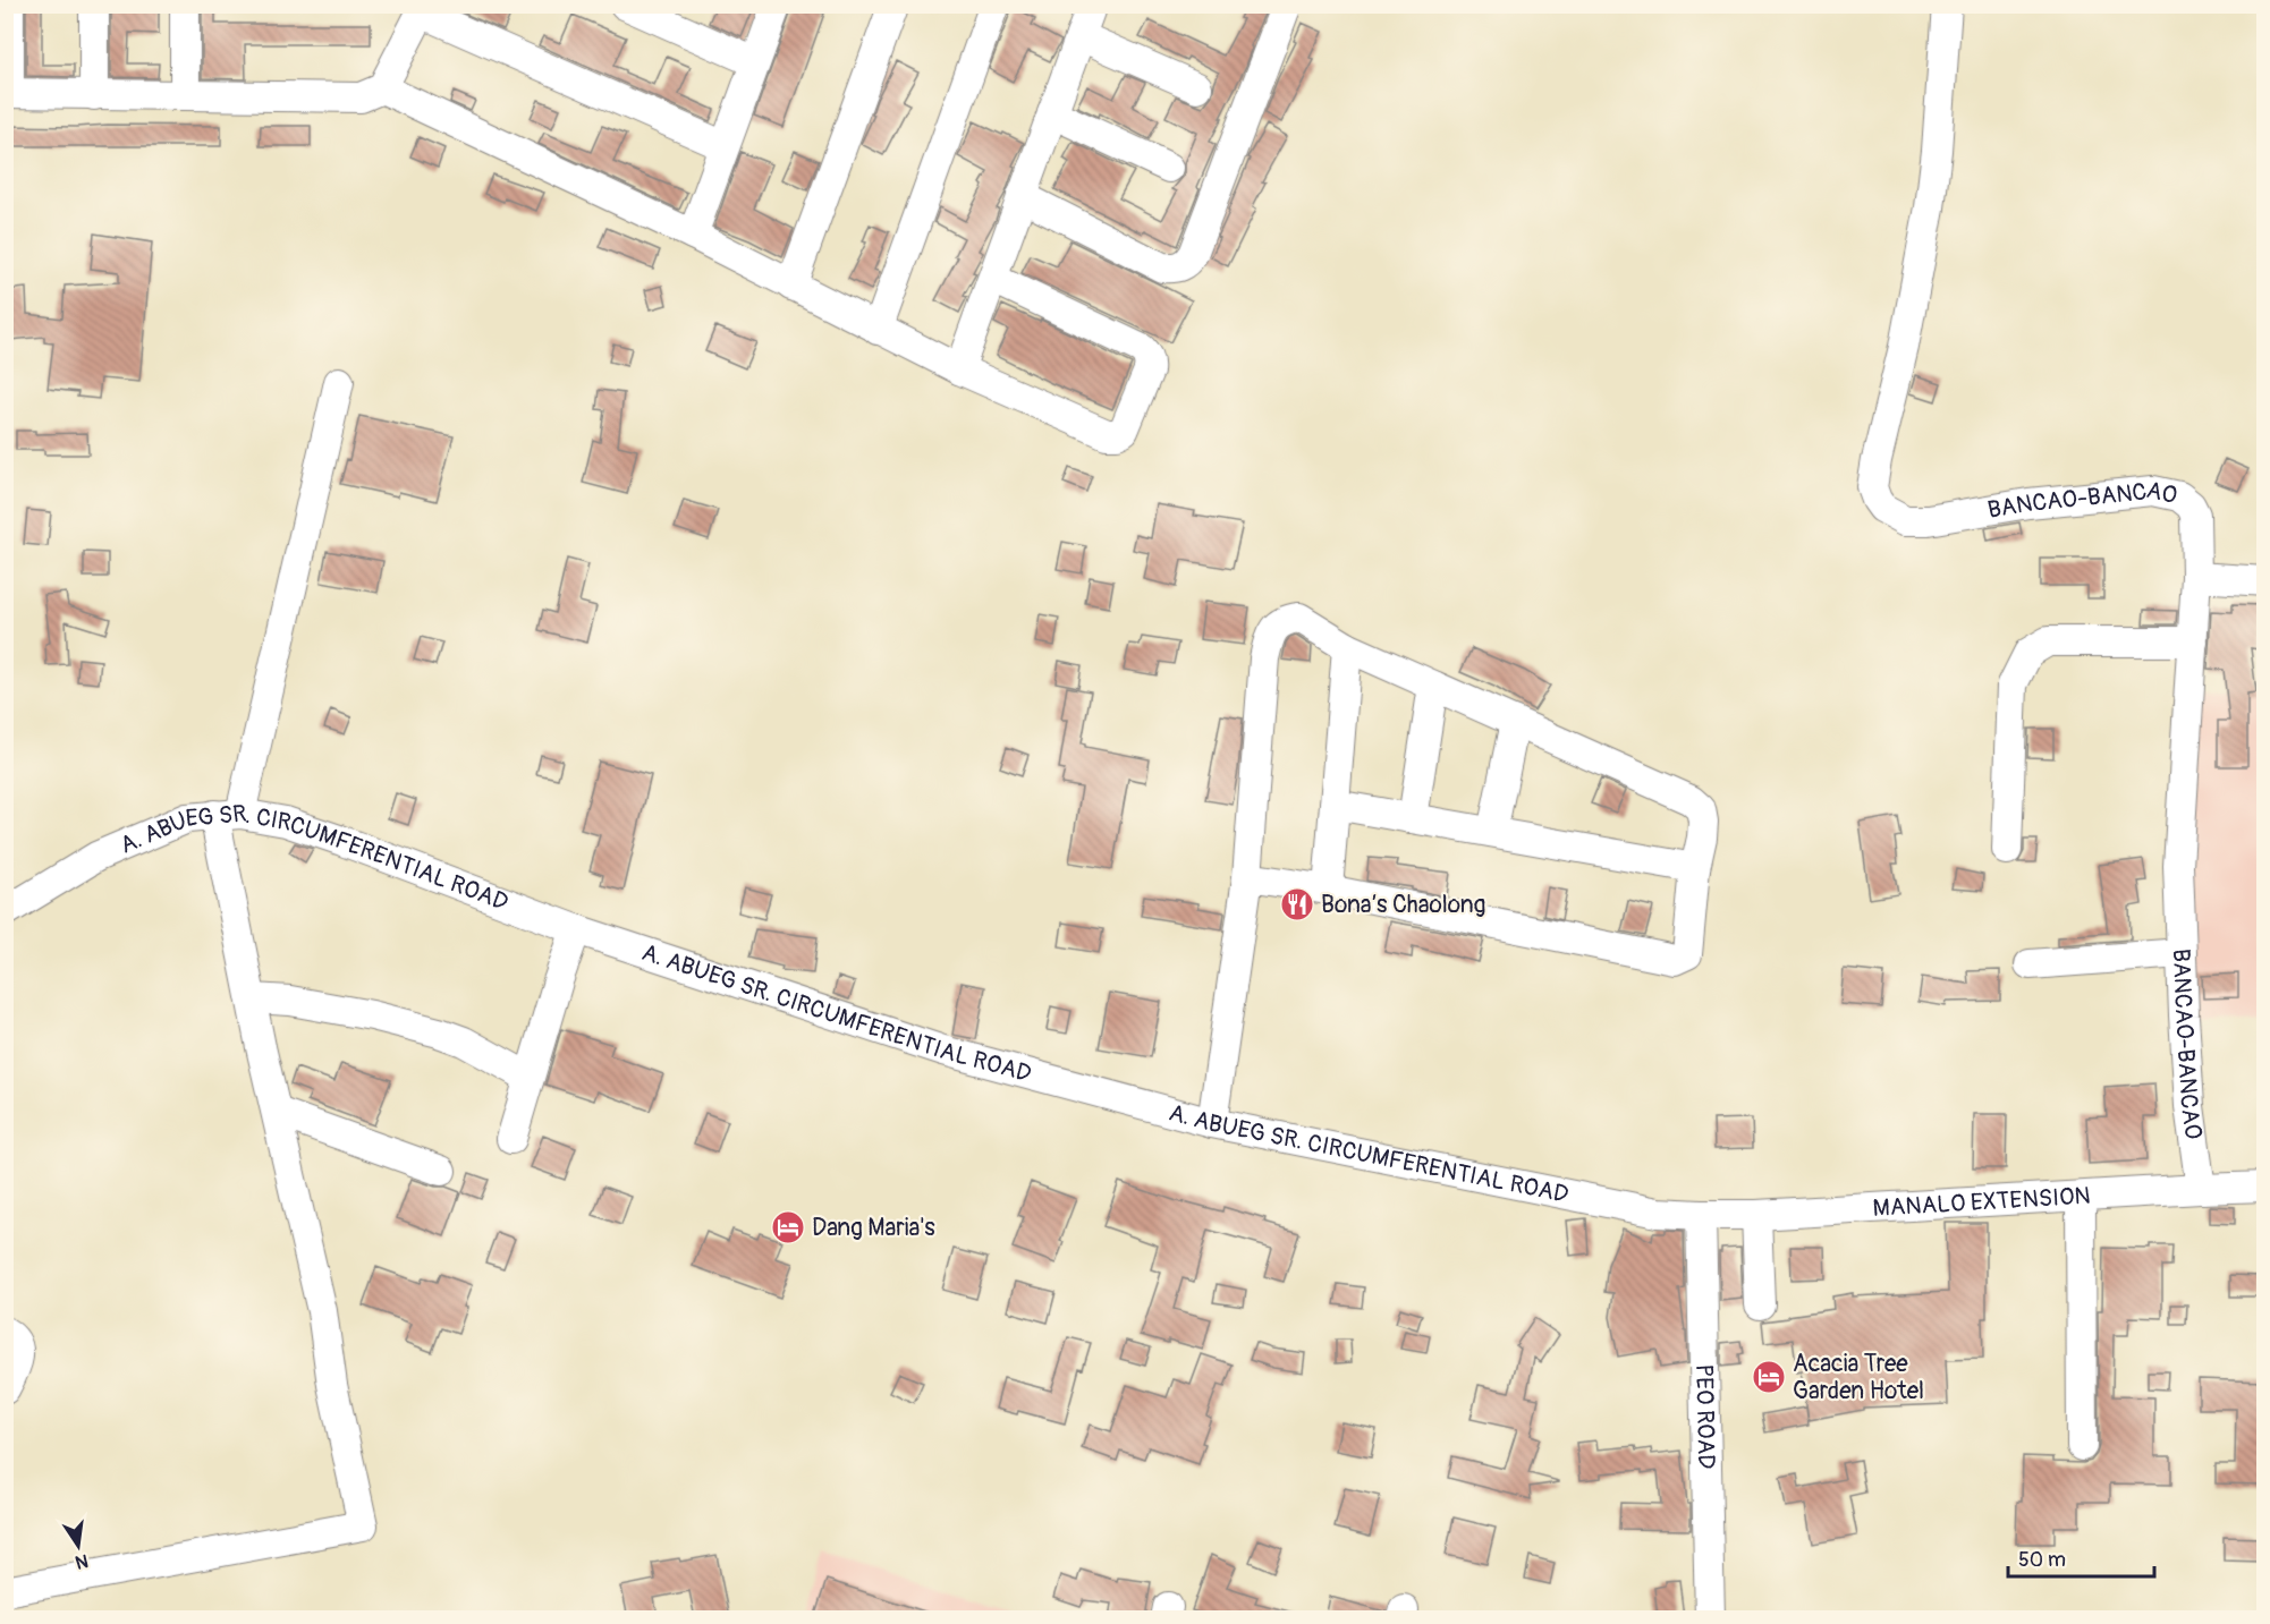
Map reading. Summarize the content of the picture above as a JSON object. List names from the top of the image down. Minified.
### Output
{"streets":{"street":["BANCAO-BANCAO","A. ABUEG SR. CIRCUMFERENTIAL ROAD","MANALO EXTENSION","PEO ROAD"]},"crossings":[["BANCAO-BANCAO","MANALO EXTENSION"],["A. ABUEG SR. CIRCUMFERENTIAL ROAD","MANALO EXTENSION"],["A. ABUEG SR. CIRCUMFERENTIAL ROAD","PEO ROAD"],["MANALO EXTENSION","PEO ROAD"]],"places":{"restaurant":["Bona’s Chaolong"],"hotel":["Dang Maria's","Acacia Tree Garden Hotel"]},"scale_bar":"50 m","north":"bottom"}
